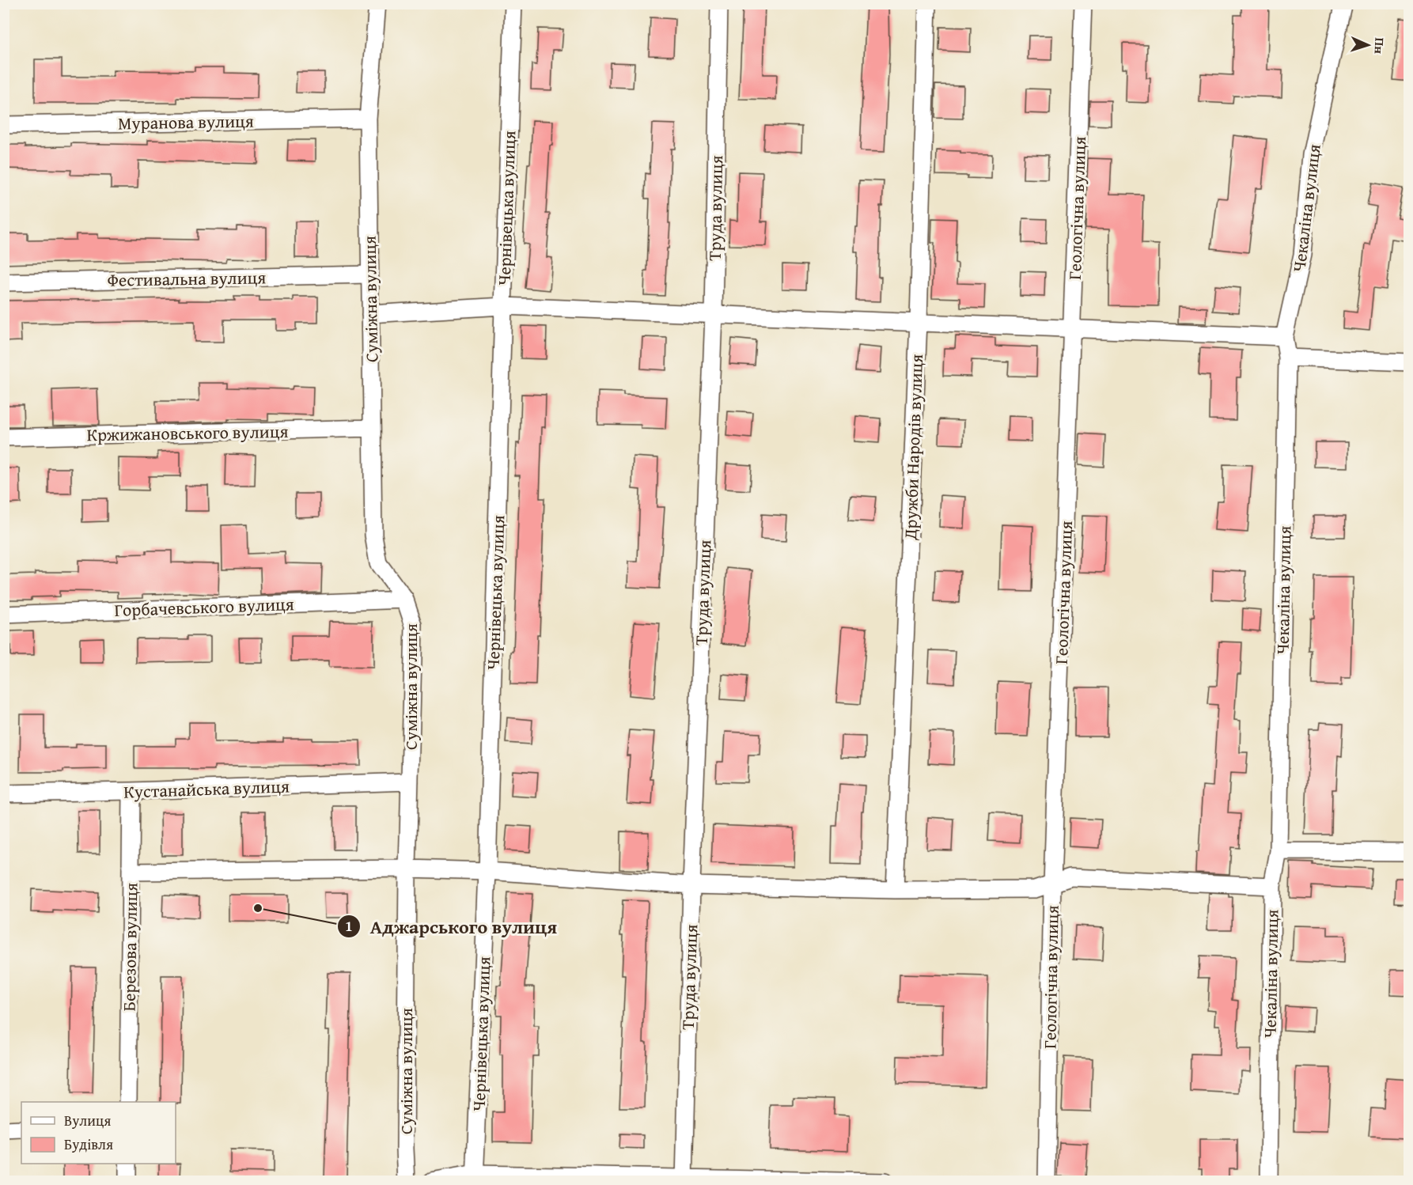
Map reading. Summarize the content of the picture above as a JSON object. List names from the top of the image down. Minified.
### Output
{"streets":{"street":["Муранова вулиця","Чернівецька вулиця","Труда вулиця","Геологічна вулиця","Чекаліна вулиця","Фестивальна вулиця","Суміжна вулиця","Кржижановського вулиця","Дружби Народів вулиця","Горбачевського вулиця","Кустанайська вулиця","Березова вулиця"]},"crossings":[["Муранова вулиця","Суміжна вулиця"],["Фестивальна вулиця","Суміжна вулиця"],["Суміжна вулиця","Кржижановського вулиця"],["Суміжна вулиця","Горбачевського вулиця"],["Суміжна вулиця","Кустанайська вулиця"],["Кустанайська вулиця","Березова вулиця"]],"places":["Аджарського вулиця"],"legend":["Вулиця","Будівля"],"north":"right"}
